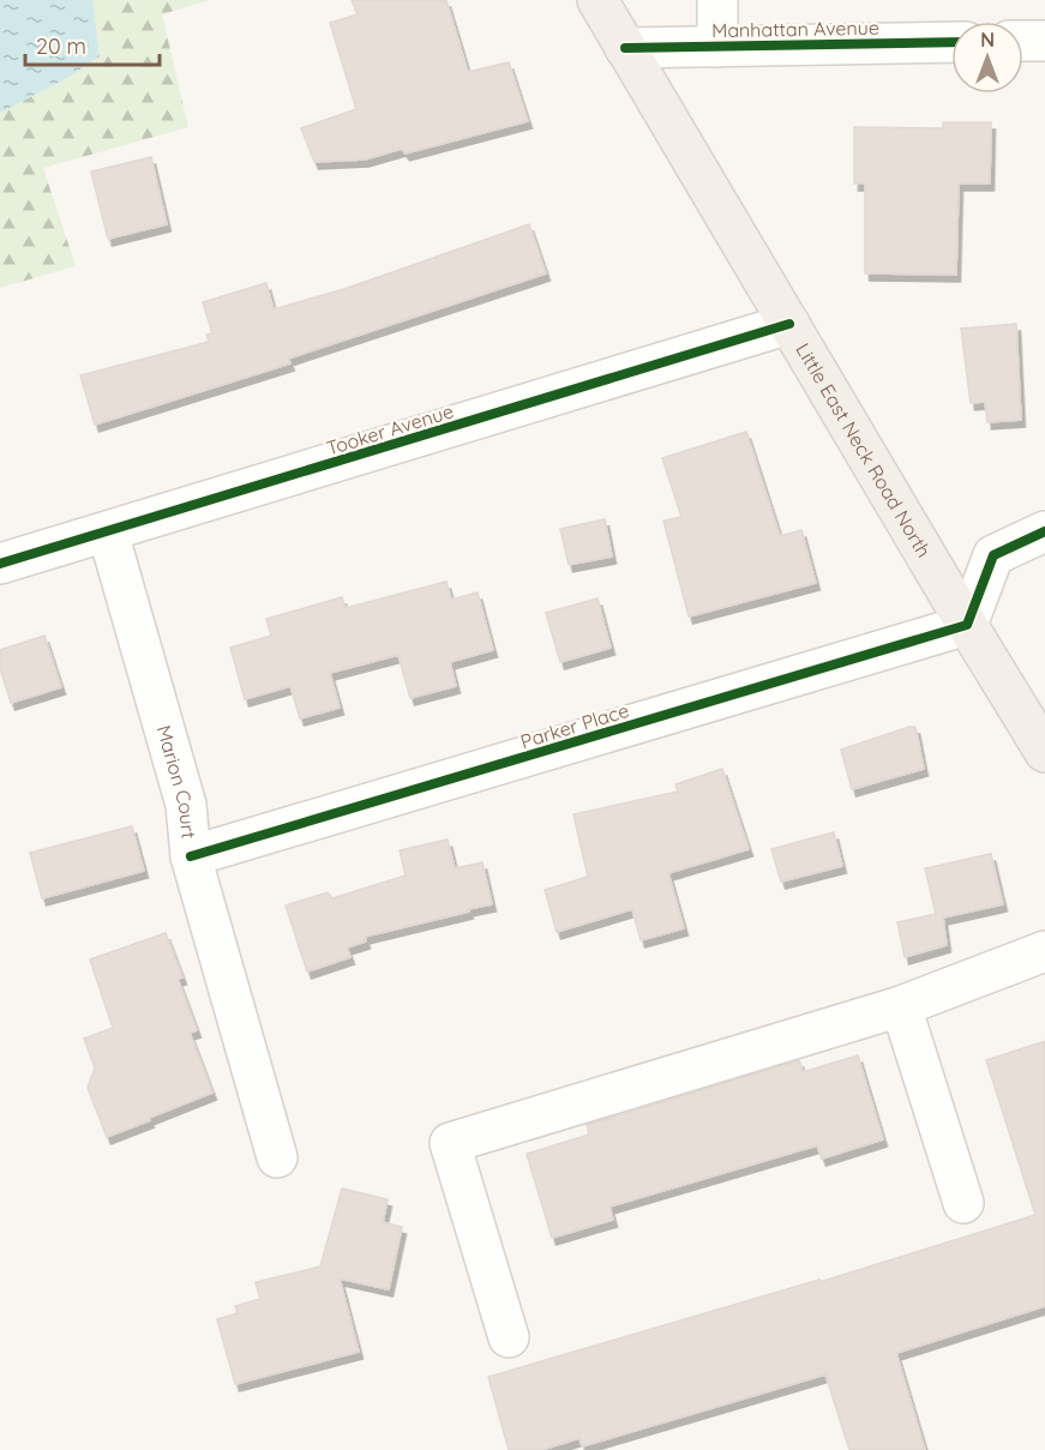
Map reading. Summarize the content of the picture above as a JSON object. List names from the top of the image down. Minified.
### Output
{"streets":{"main road":["Little East Neck Road North"],"street":["Manhattan Avenue","Tooker Avenue","Parker Place","Marion Court"]},"crossings":[["Manhattan Avenue","Little East Neck Road North"],["Tooker Avenue","Little East Neck Road North"],["Tooker Avenue","Marion Court"],["Little East Neck Road North","Parker Place"],["Parker Place","Marion Court"]],"scale_bar":"20 m","north":"top"}
